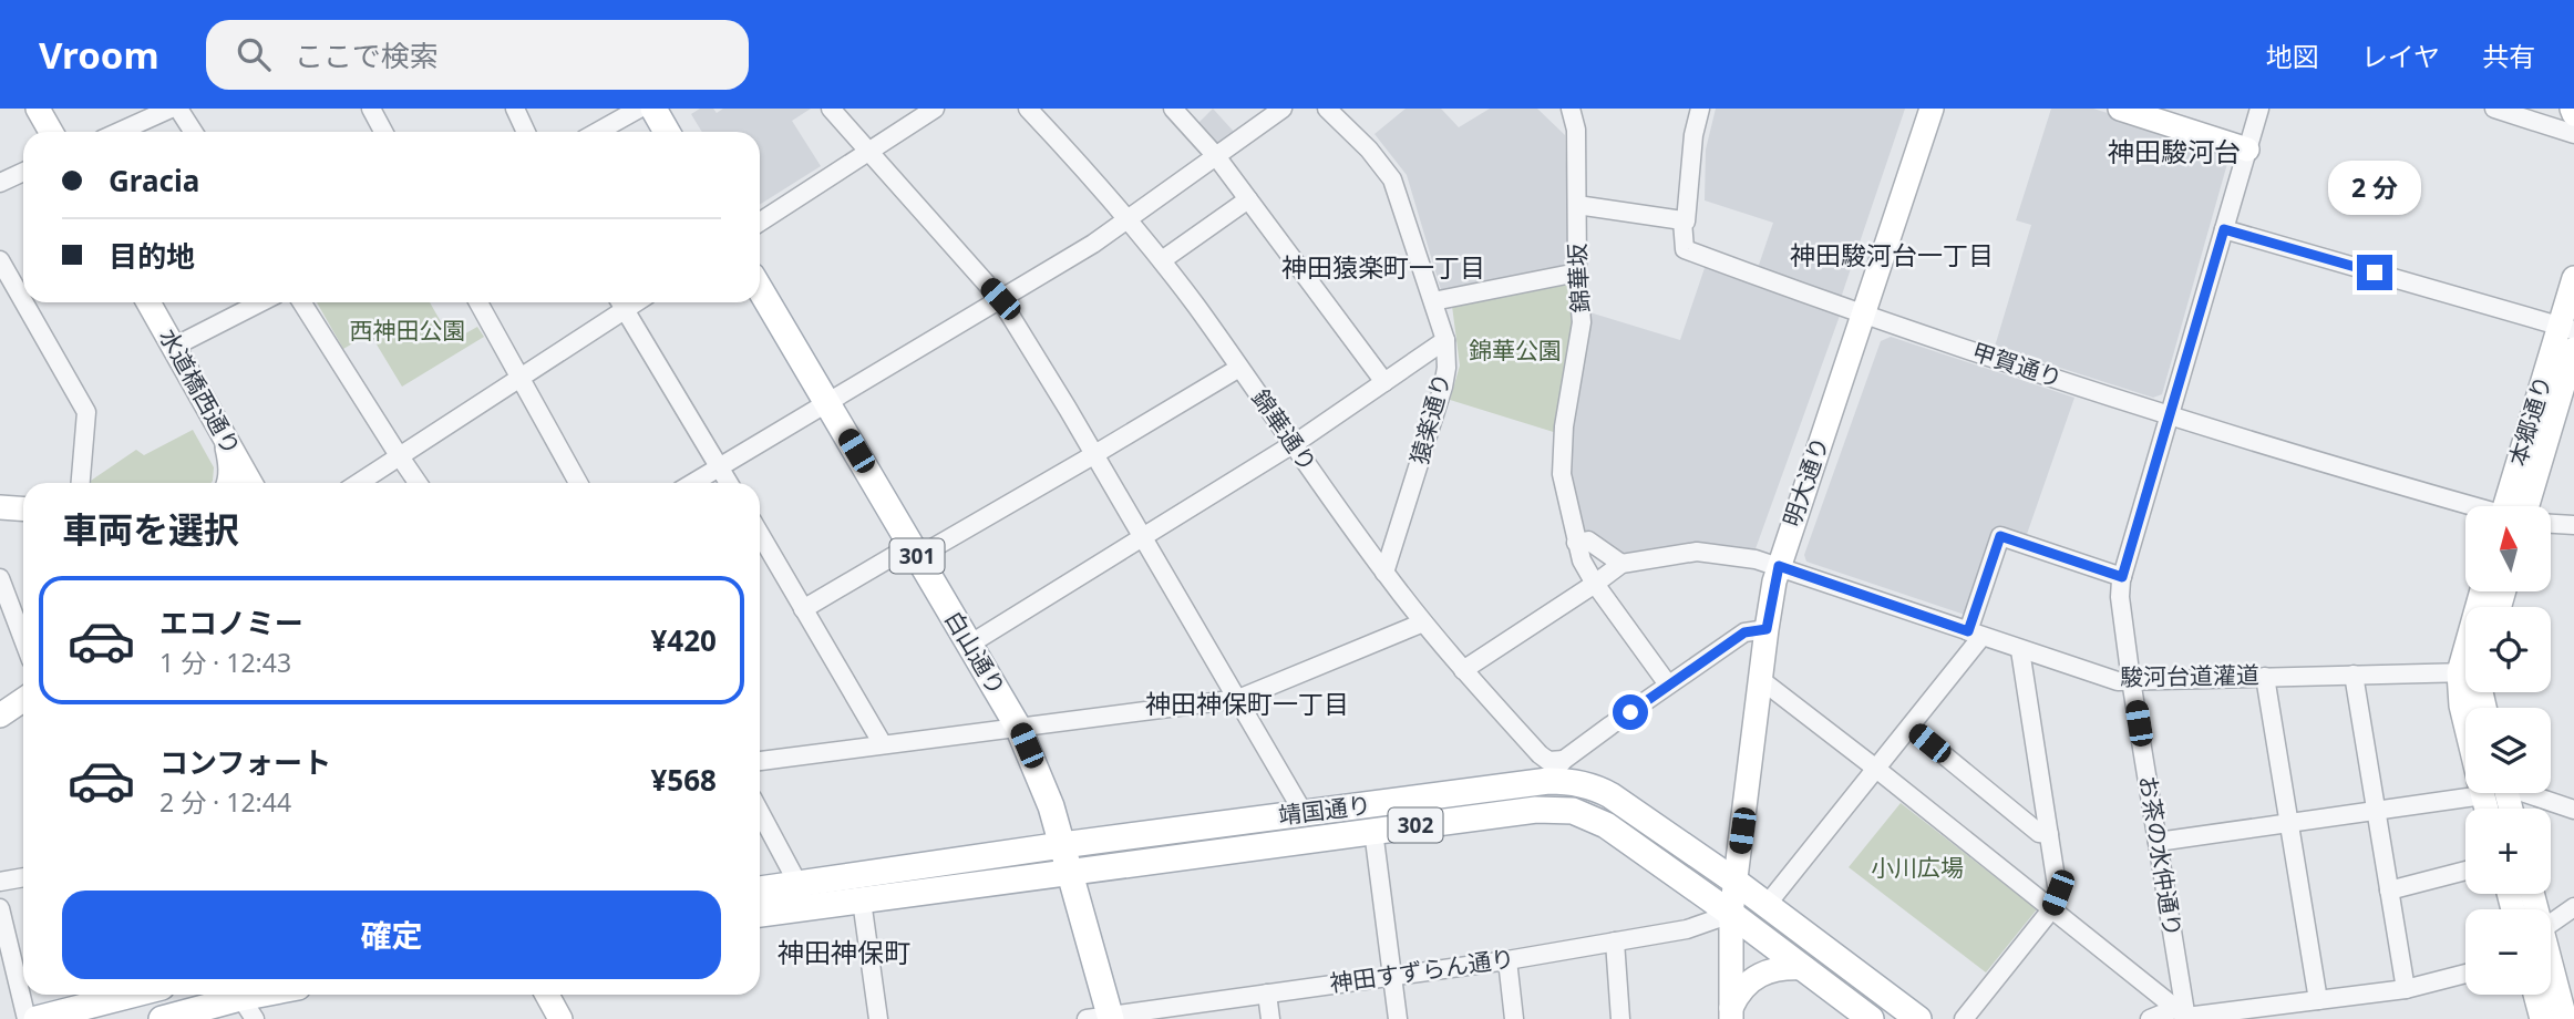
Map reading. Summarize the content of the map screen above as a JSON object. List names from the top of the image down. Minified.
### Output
{"streets":{"main road":["301","白山通り","靖国通り","302"],"street":["錦華坂","甲賀通り","水道橋西通り","猿楽通り","本郷通り","錦華通り","明大通り","駿河台道灌道","お茶の水仲通り","神田すずらん通り"]},"crossings":[["甲賀通り","明大通り"],["甲賀通り","お茶の水仲通り"],["猿楽通り","錦華通り"],["錦華通り","靖国通り"],["明大通り","駿河台道灌道"],["明大通り","靖国通り"],["明大通り","神田すずらん通り"],["白山通り","靖国通り"],["白山通り","神田すずらん通り"],["駿河台道灌道","お茶の水仲通り"],["靖国通り","神田すずらん通り"]],"districts":["神田駿河台","神田駿河台一丁目","神田猿楽町一丁目","神田神保町一丁目","神田神保町"],"parks":["西神田公園","錦華公園","小川広場"],"north":"top","page":{"header":"Vroom","search":"ここで検索","nav":["地図","レイヤ","共有"],"banner":["Gracia","目的地"],"bubble":"2 分","heading":"車両を選択","map_buttons":["+","−"],"list":[{"name":"エコノミー","note":"1 分 · 12:43","value":"¥420"},{"name":"コンフォート","note":"2 分 · 12:44","value":"¥568"}],"buttons":"確定"}}
